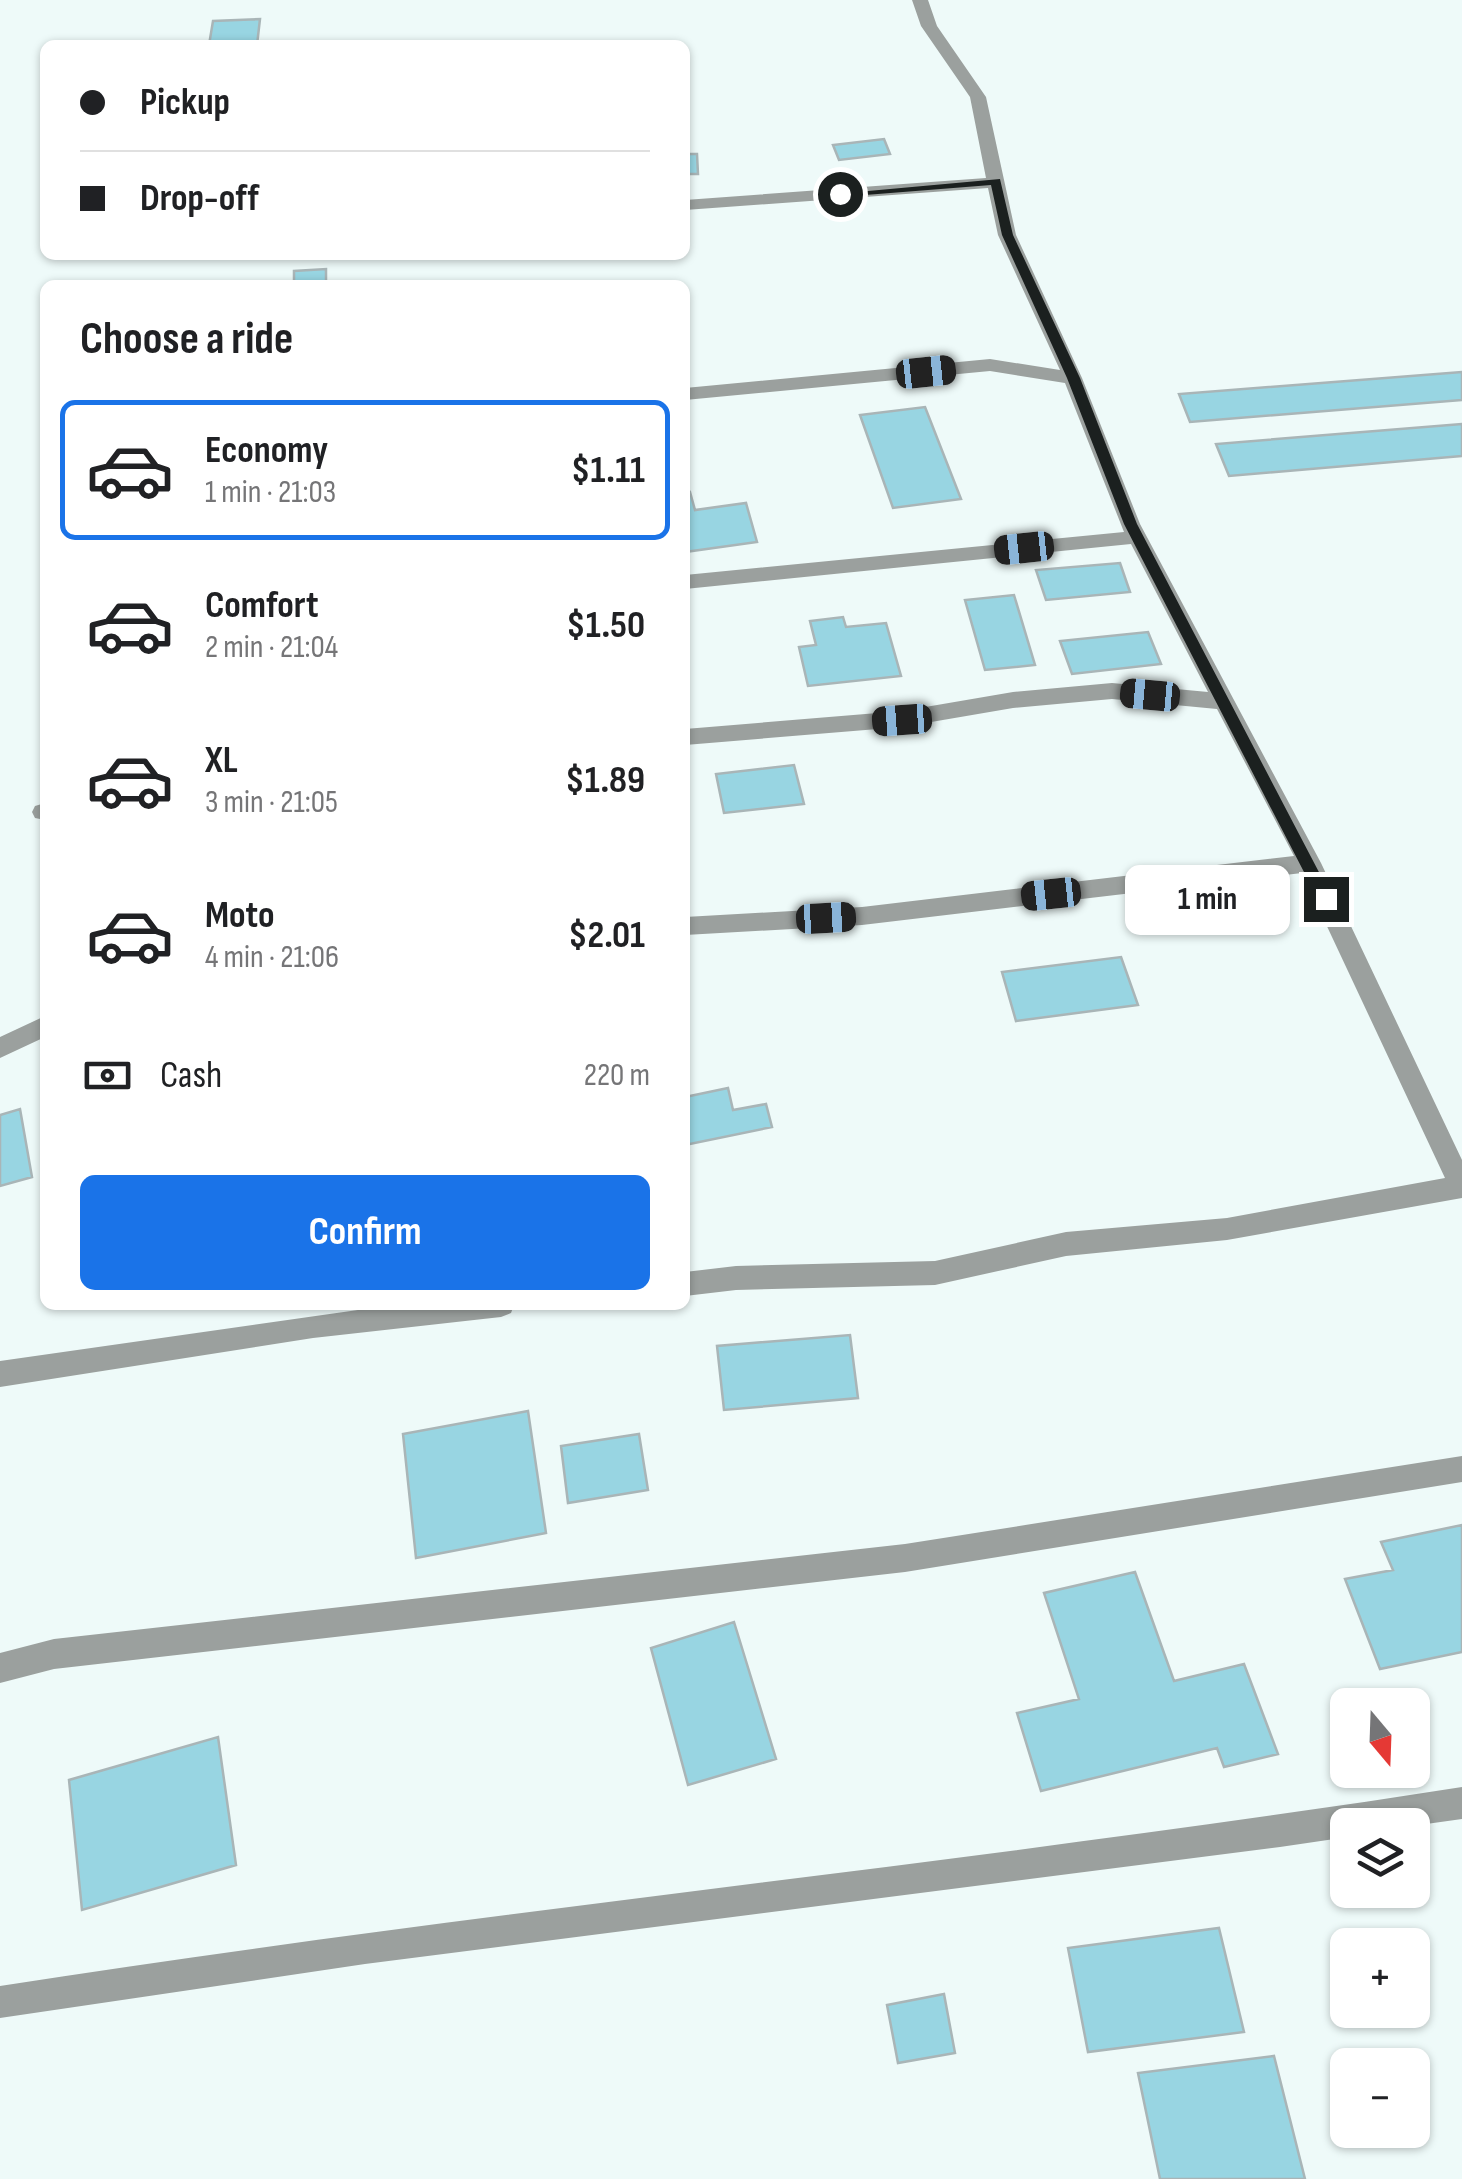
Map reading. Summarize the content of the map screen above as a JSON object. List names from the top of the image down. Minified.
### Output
{"north":"bottom","page":{"banner":["Pickup","Drop-off"],"heading":"Choose a ride","list":[{"name":"Economy","note":"1 min · 21:03","value":"$1.11"},{"name":"Comfort","note":"2 min · 21:04","value":"$1.50"},{"name":"XL","note":"3 min · 21:05","value":"$1.89"},{"name":"Moto","note":"4 min · 21:06","value":"$2.01"}],"bubble":"1 min","pay":["Cash","220 m"],"buttons":"Confirm","map_buttons":["+","−"]}}
